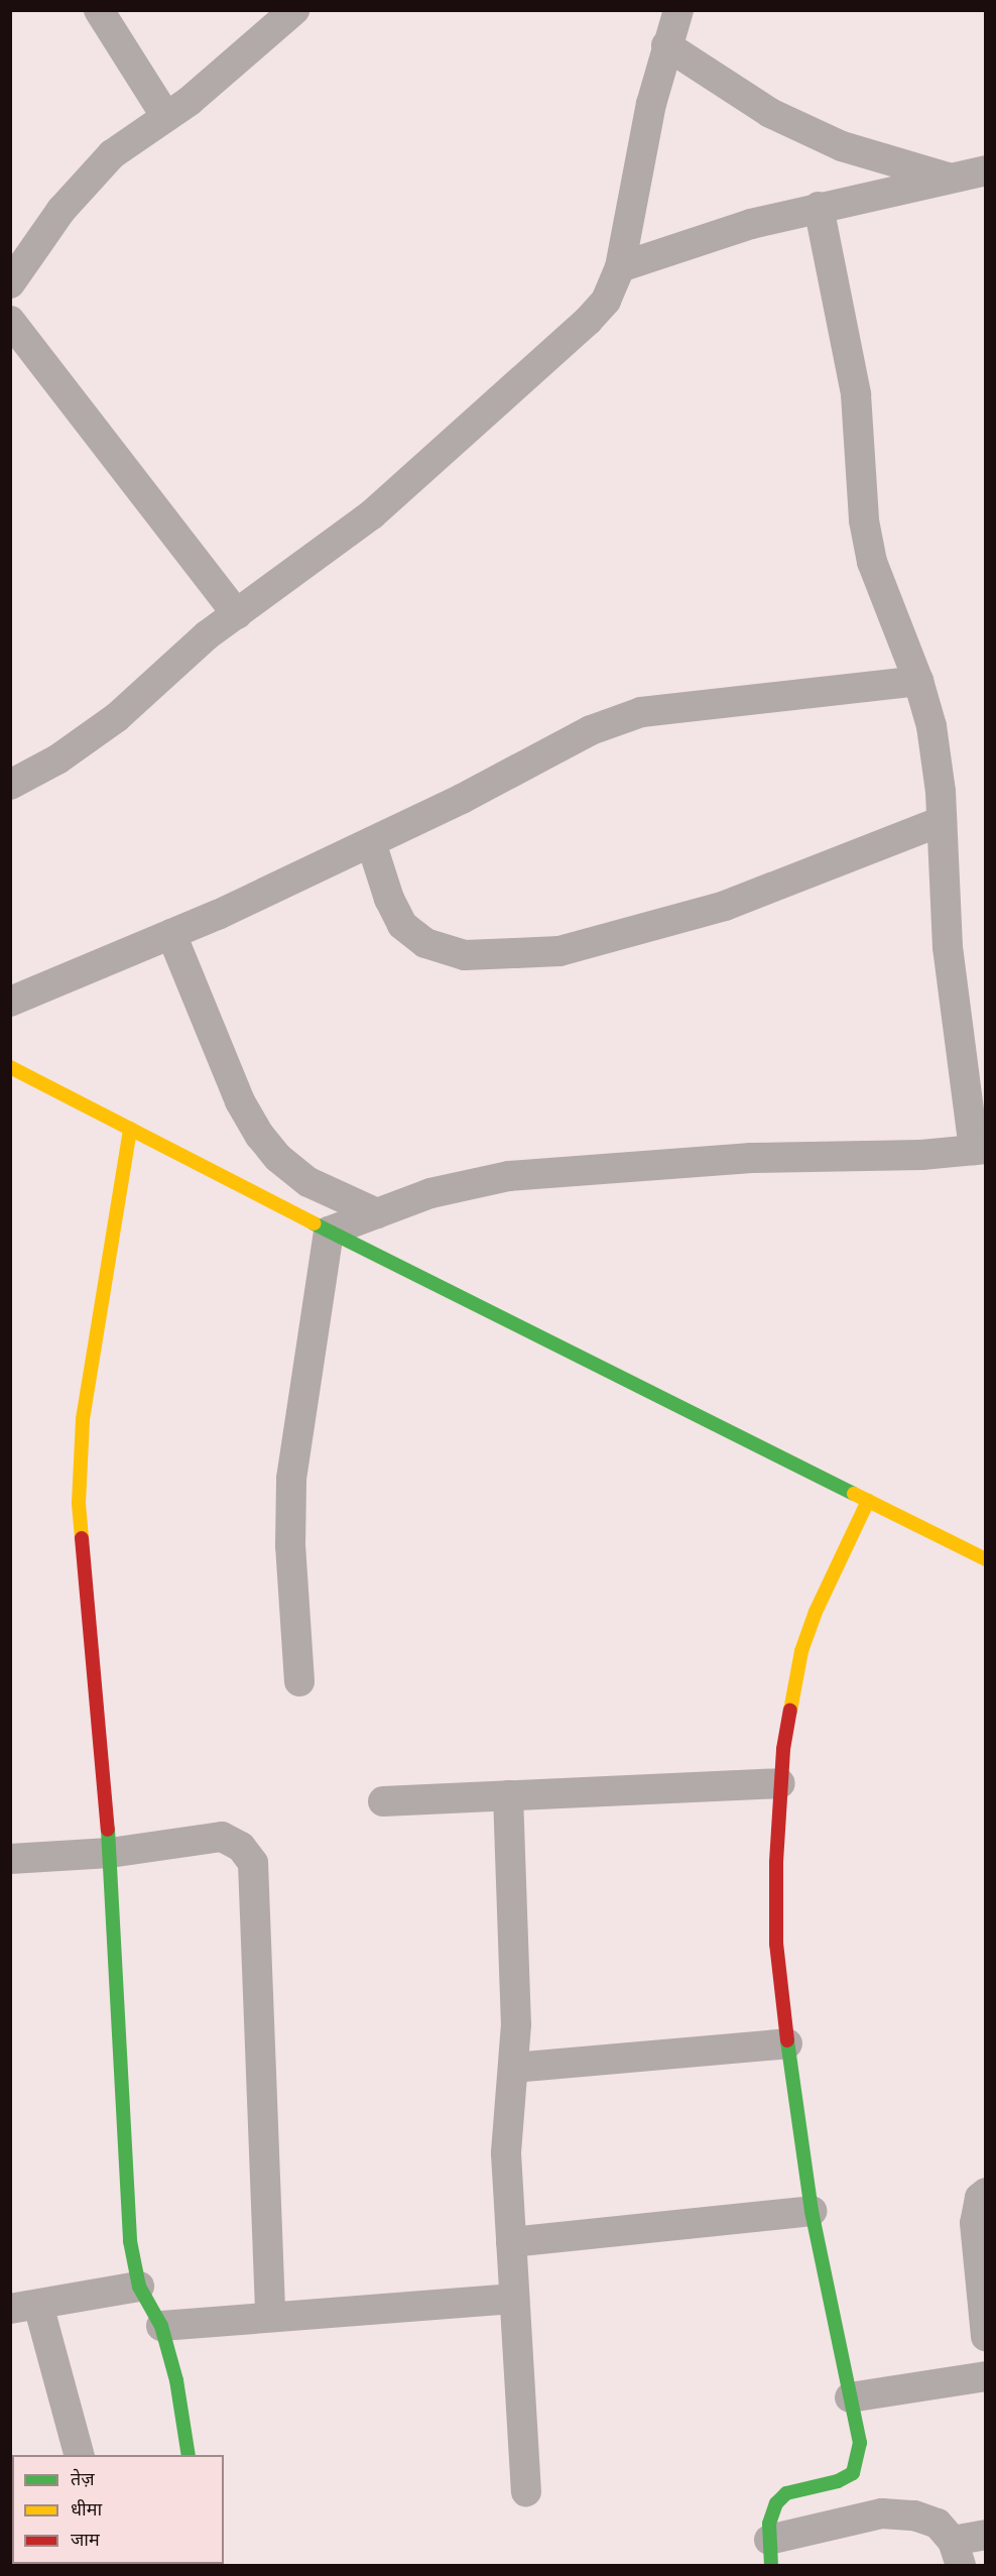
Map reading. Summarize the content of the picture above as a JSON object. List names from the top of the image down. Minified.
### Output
{"legend":["तेज़","धीमा","जाम"]}
